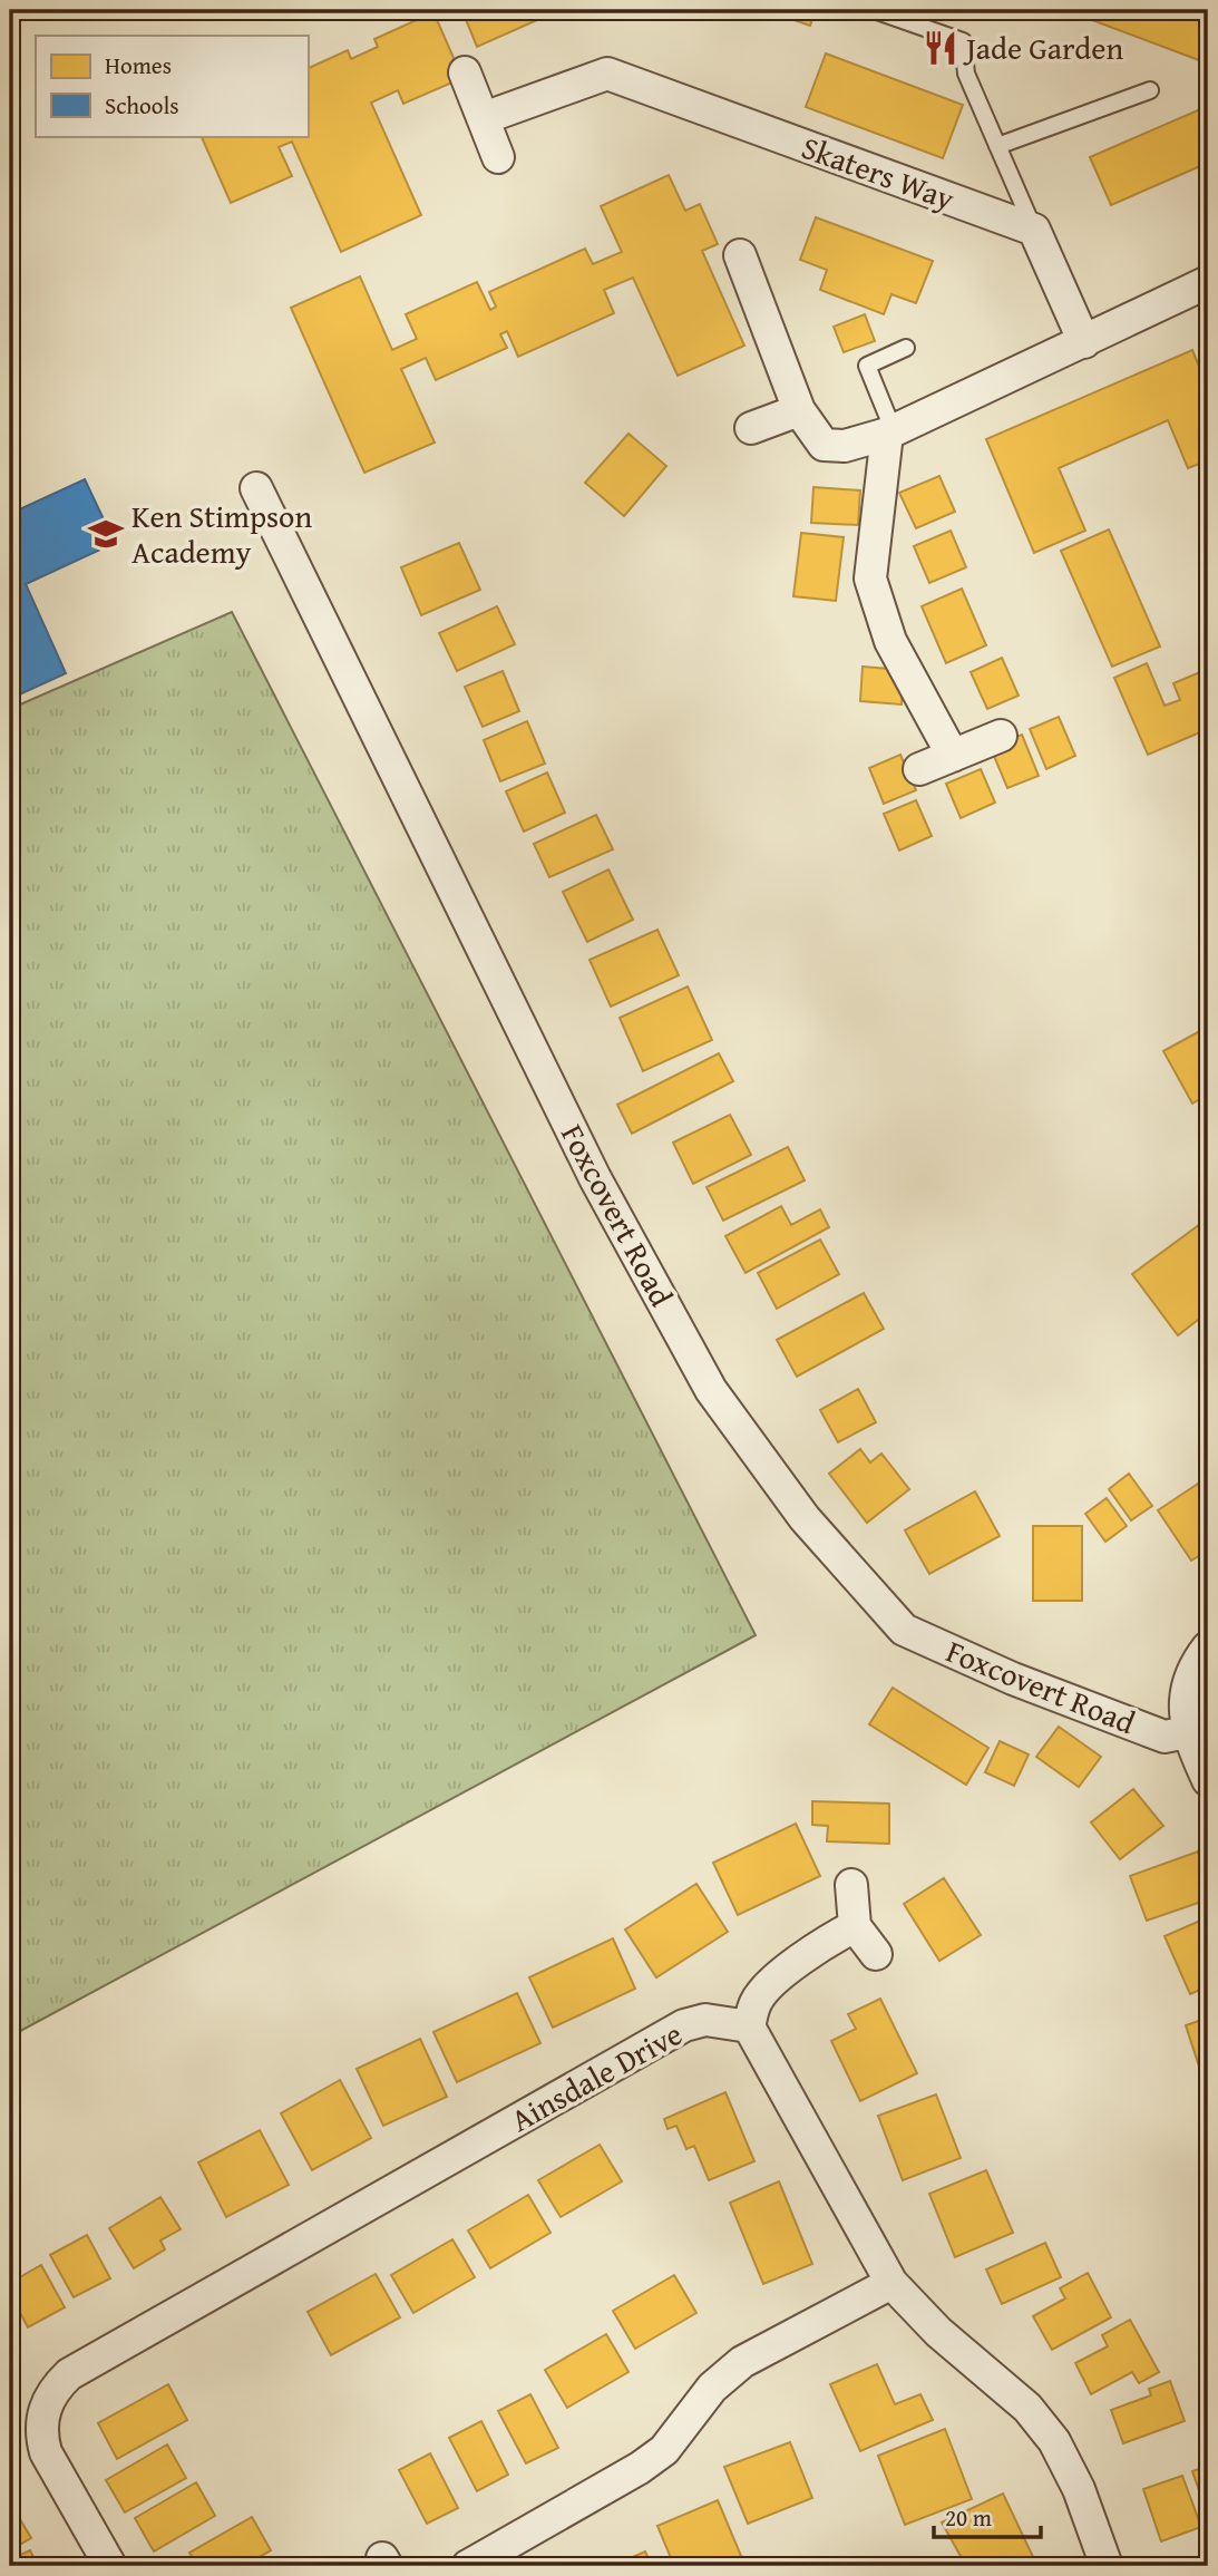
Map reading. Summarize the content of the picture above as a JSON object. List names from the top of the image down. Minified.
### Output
{"streets":{"street":["Skaters Way","Foxcovert Road","Ainsdale Drive"]},"places":{"restaurant":["Jade Garden"],"school or university":["Ken Stimpson Academy"]},"legend":["Homes","Schools"],"scale_bar":"20 m"}
